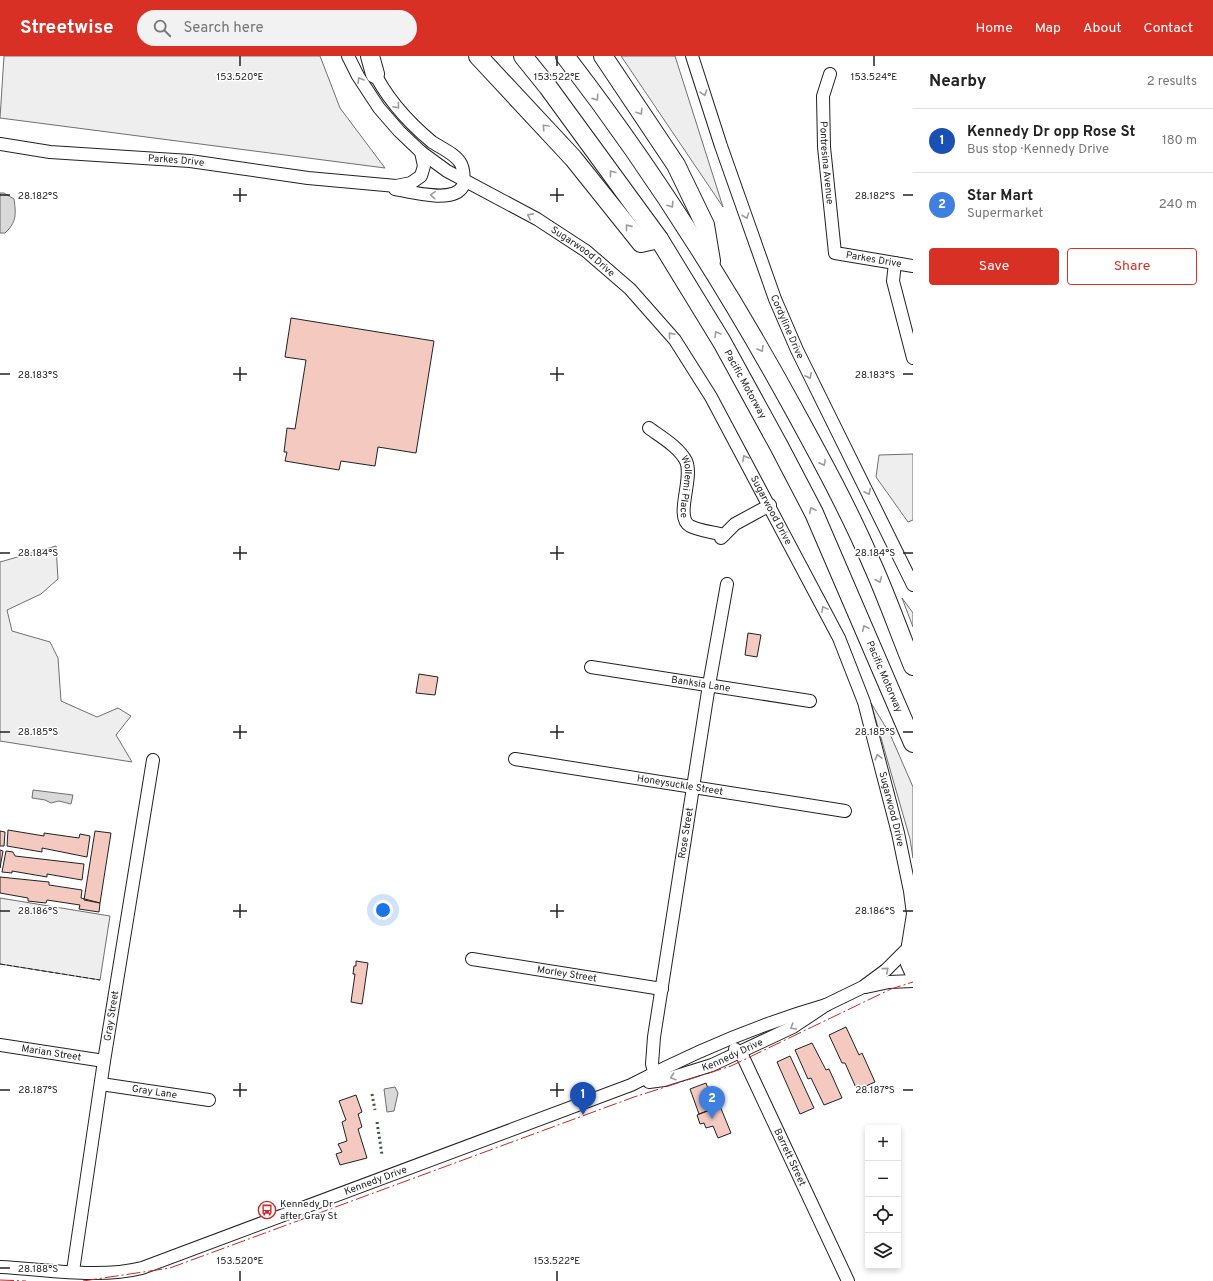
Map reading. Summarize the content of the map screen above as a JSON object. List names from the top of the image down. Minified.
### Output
{"streets":{"highway":["Pacific Motorway"],"street":["Parkes Drive","Pontresina Avenue","Sugarwood Drive","Cordyline Drive","Wollemi Place","Banksia Lane","Honeysuckle Street","Rose Street","Morley Street","Gray Street","Marian Street","Kennedy Drive","Gray Lane","Barrett Street"]},"crossings":[["Parkes Drive","Pontresina Avenue"],["Parkes Drive","Sugarwood Drive"],["Sugarwood Drive","Wollemi Place"],["Sugarwood Drive","Kennedy Drive"],["Banksia Lane","Rose Street"],["Honeysuckle Street","Rose Street"],["Rose Street","Morley Street"],["Rose Street","Kennedy Drive"],["Gray Street","Marian Street"],["Gray Street","Kennedy Drive"],["Gray Street","Gray Lane"],["Kennedy Drive","Barrett Street"]],"one_way":["Sugarwood Drive","Cordyline Drive"],"places":{"bus stop":["Kennedy Dr after Gray St"]},"page":{"header":"Streetwise","search":"Search here","nav":["Home","Map","About","Contact"],"heading":["Nearby","2 results"],"list":[{"mark":"1","name":"Kennedy Dr opp Rose St","note":"Bus stop · Kennedy Drive","value":"180 m"},{"mark":"2","name":"Star Mart","note":"Supermarket","value":"240 m"}],"buttons":["Save","Share"],"pins":["1","2"],"map_buttons":["+","−"]},"coordinates":["153.520°E","153.522°E","153.524°E","28.182°S","28.183°S","28.184°S","28.185°S","28.186°S","28.187°S","28.188°S"]}
